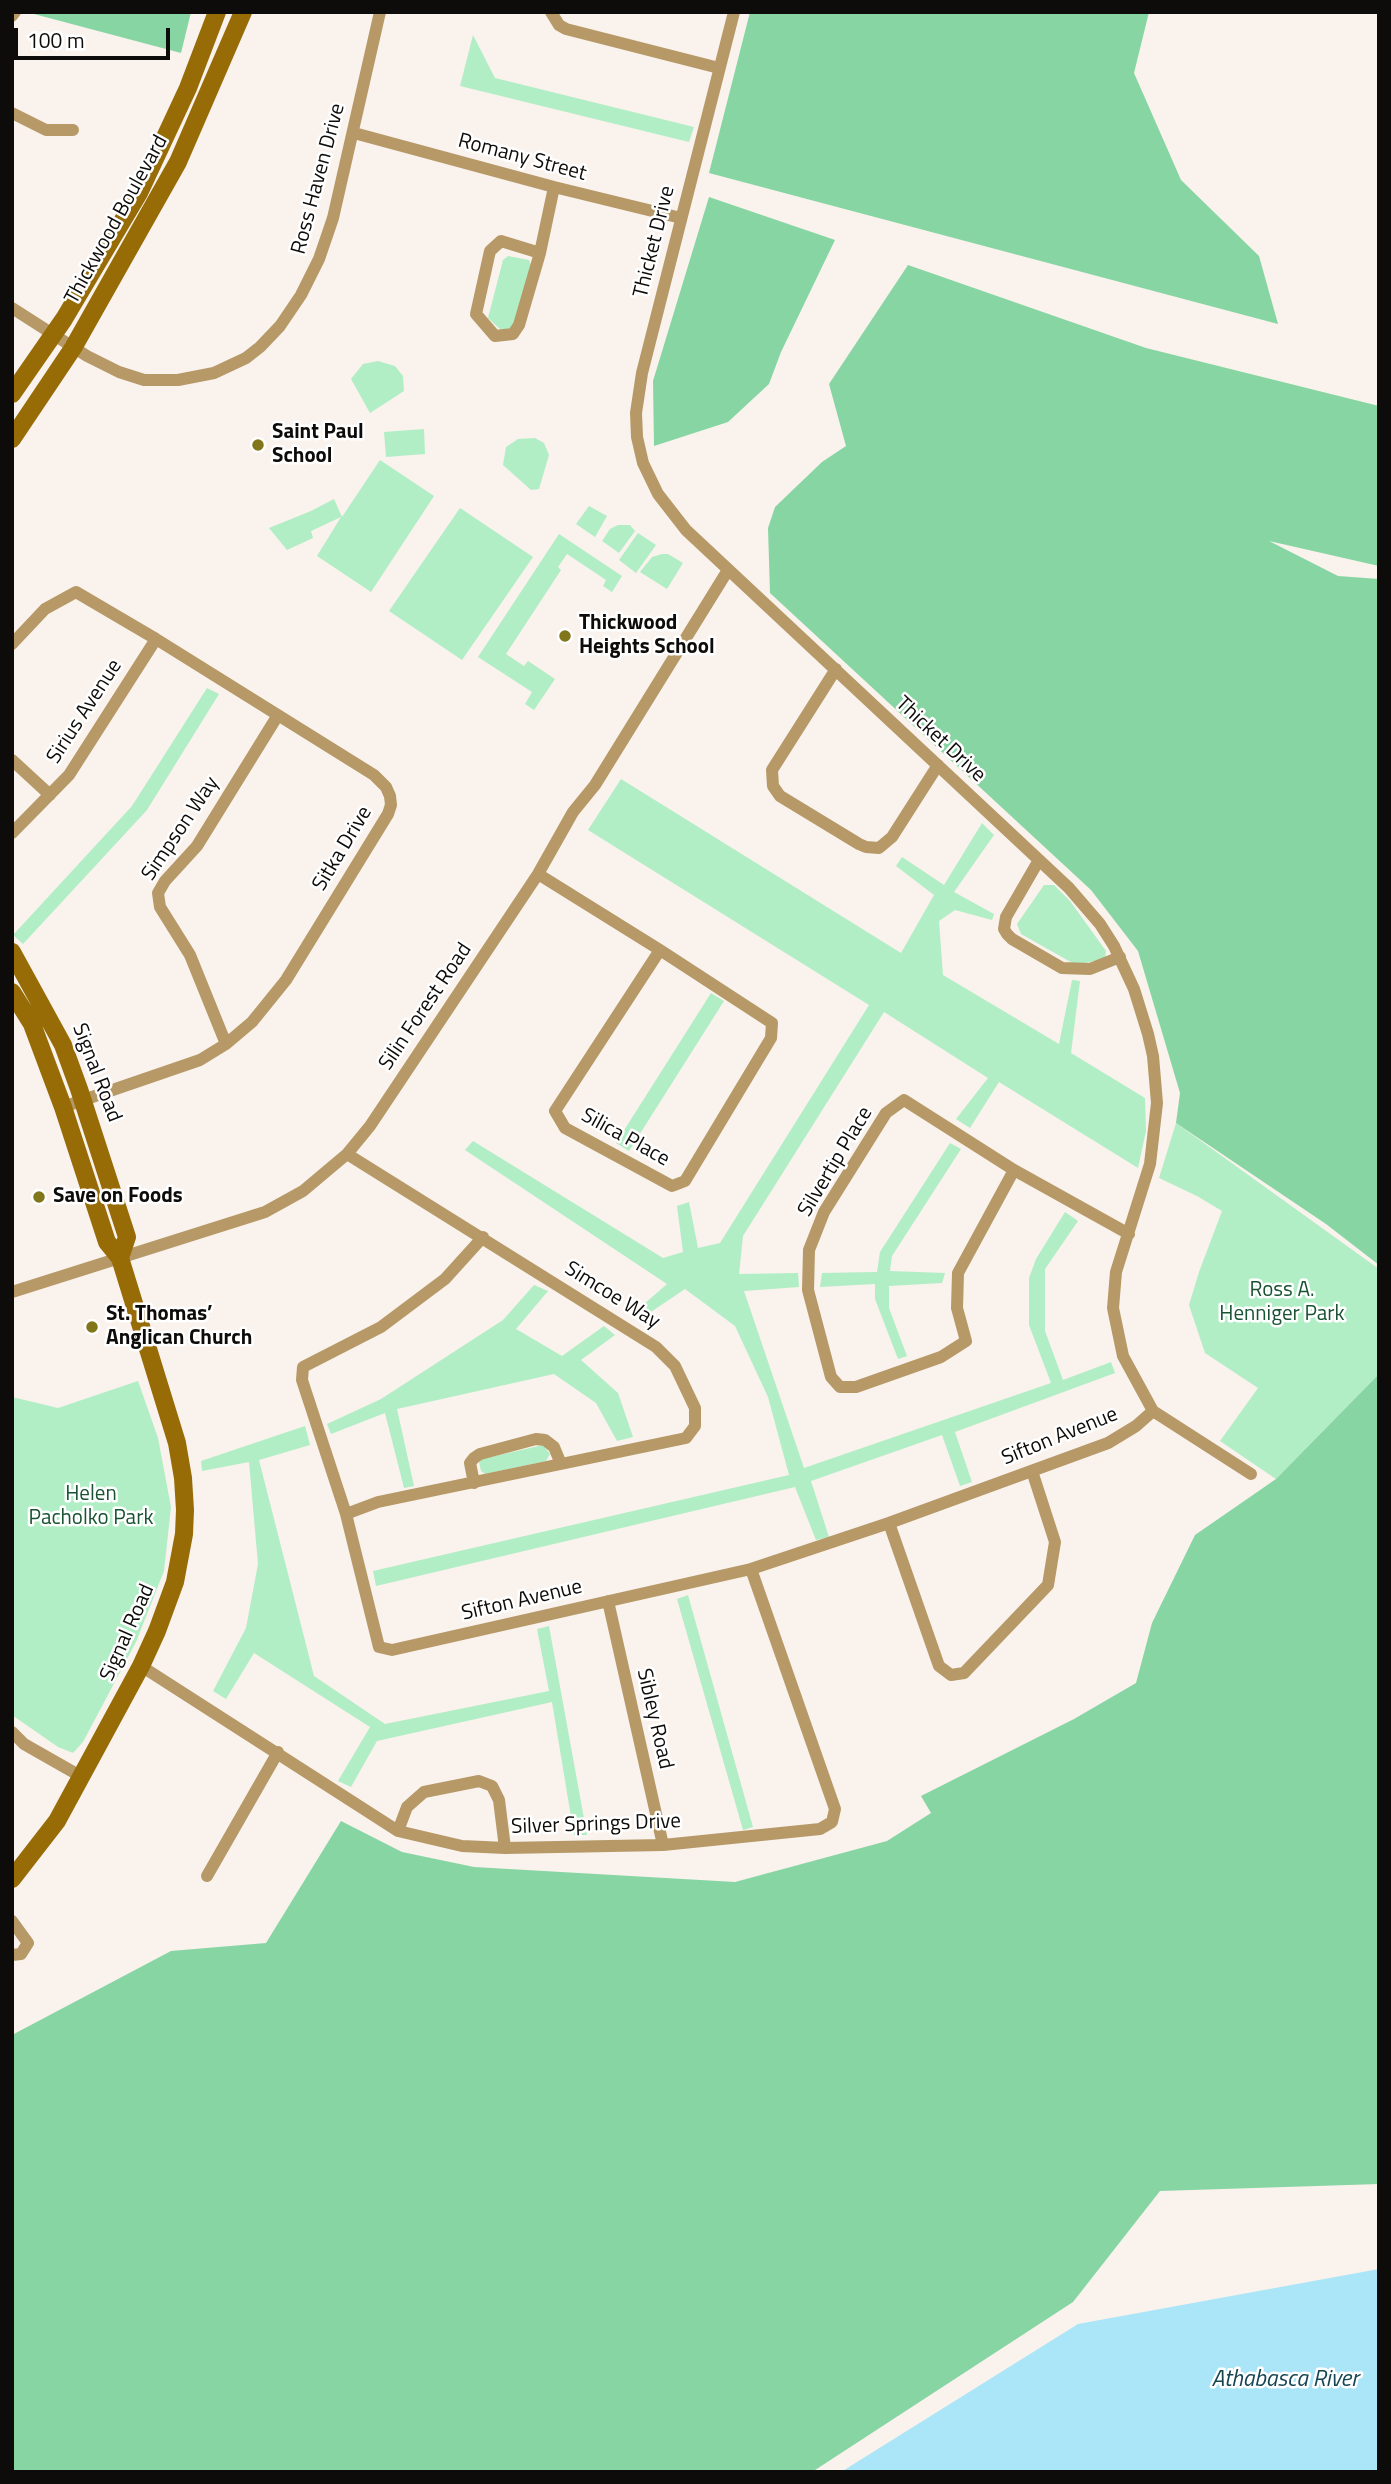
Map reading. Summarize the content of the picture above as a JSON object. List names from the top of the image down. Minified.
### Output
{"streets":{"street":["Romany Street","Ross Haven Drive","Thickwood Boulevard","Thicket Drive","Sirius Avenue","Simpson Way","Sitka Drive","Silin Forest Road","Signal Road","Silica Place","Silvertip Place","Simcoe Way","Sifton Avenue","Sibley Road","Silver Springs Drive"]},"crossings":[["Romany Street","Ross Haven Drive"],["Romany Street","Thicket Drive"],["Ross Haven Drive","Thickwood Boulevard"],["Thicket Drive","Silin Forest Road"],["Thicket Drive","Silvertip Place"],["Thicket Drive","Sifton Avenue"],["Sirius Avenue","Sitka Drive"],["Simpson Way","Sitka Drive"],["Sitka Drive","Signal Road"],["Silin Forest Road","Signal Road"],["Silin Forest Road","Silica Place"],["Silin Forest Road","Simcoe Way"],["Signal Road","Silver Springs Drive"],["Simcoe Way","Sifton Avenue"],["Sifton Avenue","Sibley Road"],["Sifton Avenue","Silver Springs Drive"],["Sibley Road","Silver Springs Drive"]],"water":["Athabasca River"],"parks":["Ross A. Henniger Park","Helen Pacholko Park"],"places":["Saint Paul School","Thickwood Heights School","Save on Foods","St. Thomas’ Anglican Church"],"scale_bar":"100 m"}
